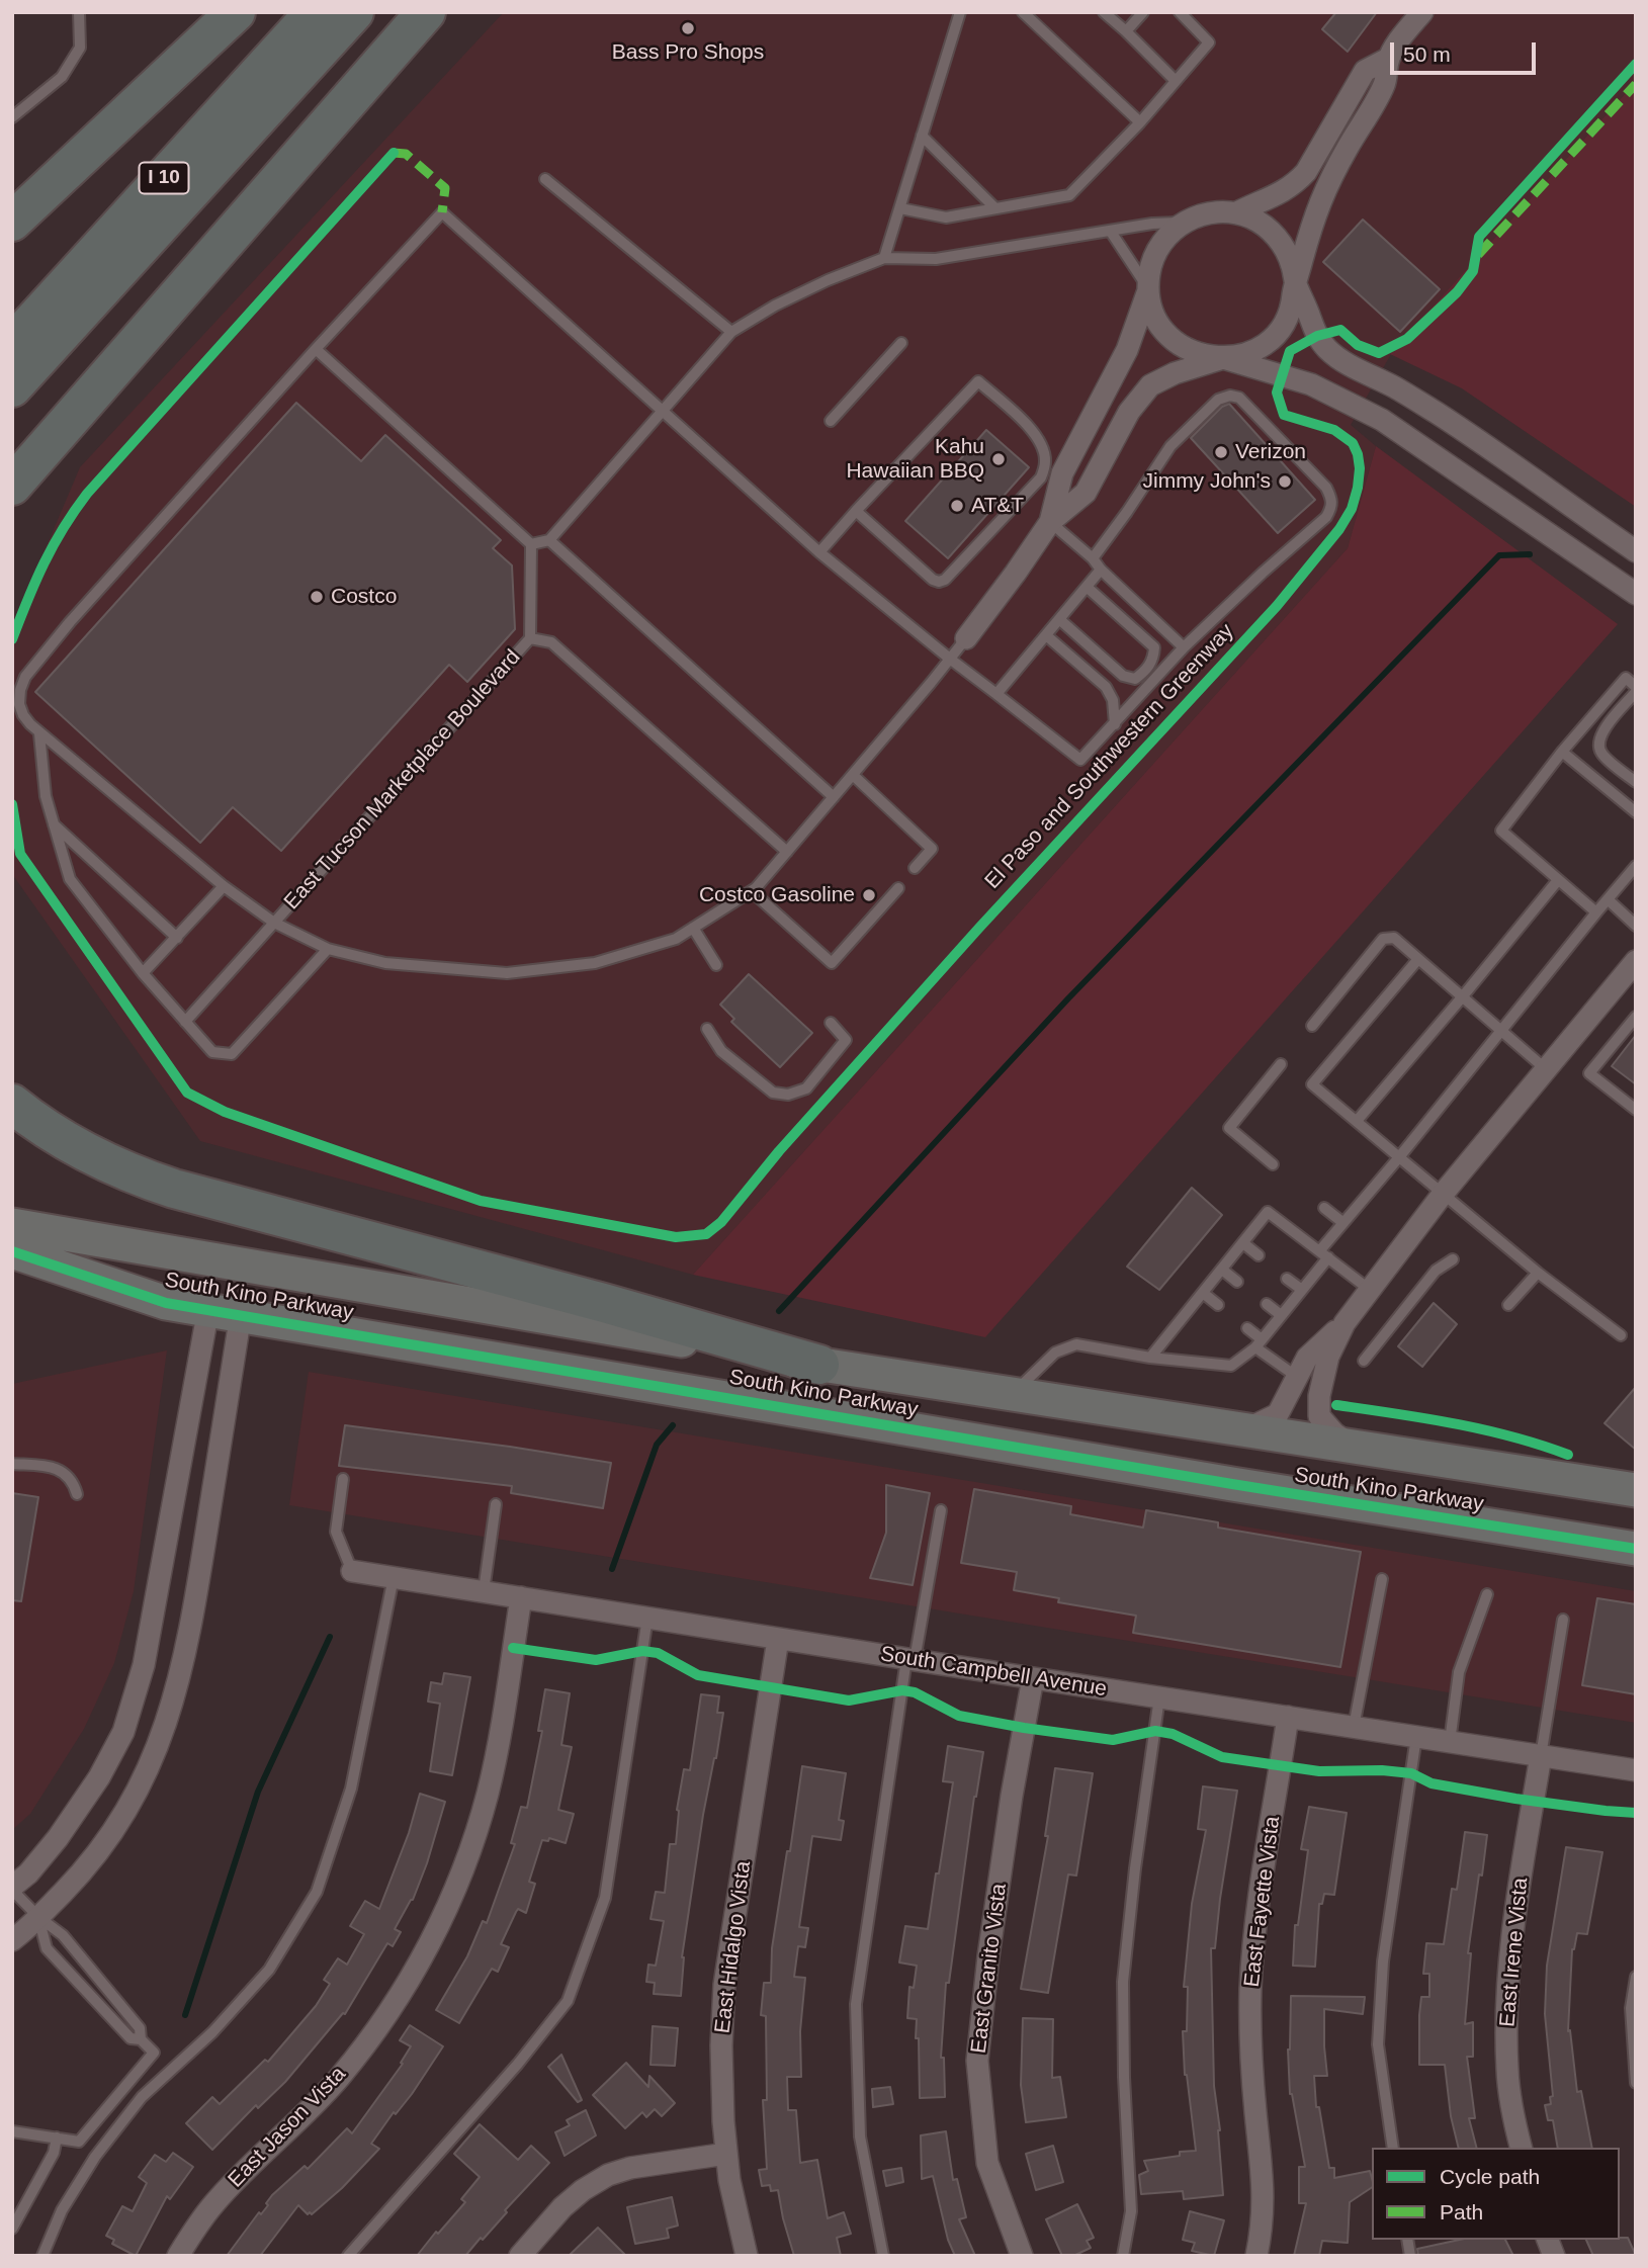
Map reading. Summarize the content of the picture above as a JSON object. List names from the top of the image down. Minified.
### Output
{"streets":{"highway":["I 10"],"main road":["South Kino Parkway"],"street":["East Tucson Marketplace Boulevard","South Campbell Avenue","East Fayette Vista","East Hidalgo Vista","East Irene Vista","East Granito Vista","East Jason Vista"],"cycle path":["El Paso and Southwestern Greenway"]},"crossings":[["South Campbell Avenue","East Fayette Vista"],["South Campbell Avenue","East Hidalgo Vista"],["South Campbell Avenue","East Irene Vista"],["South Campbell Avenue","East Granito Vista"],["South Campbell Avenue","East Jason Vista"]],"places":["Bass Pro Shops","Verizon","Kahu Hawaiian BBQ","Jimmy John's","AT&T","Costco","Costco Gasoline"],"legend":["Cycle path","Path"],"scale_bar":"50 m"}
